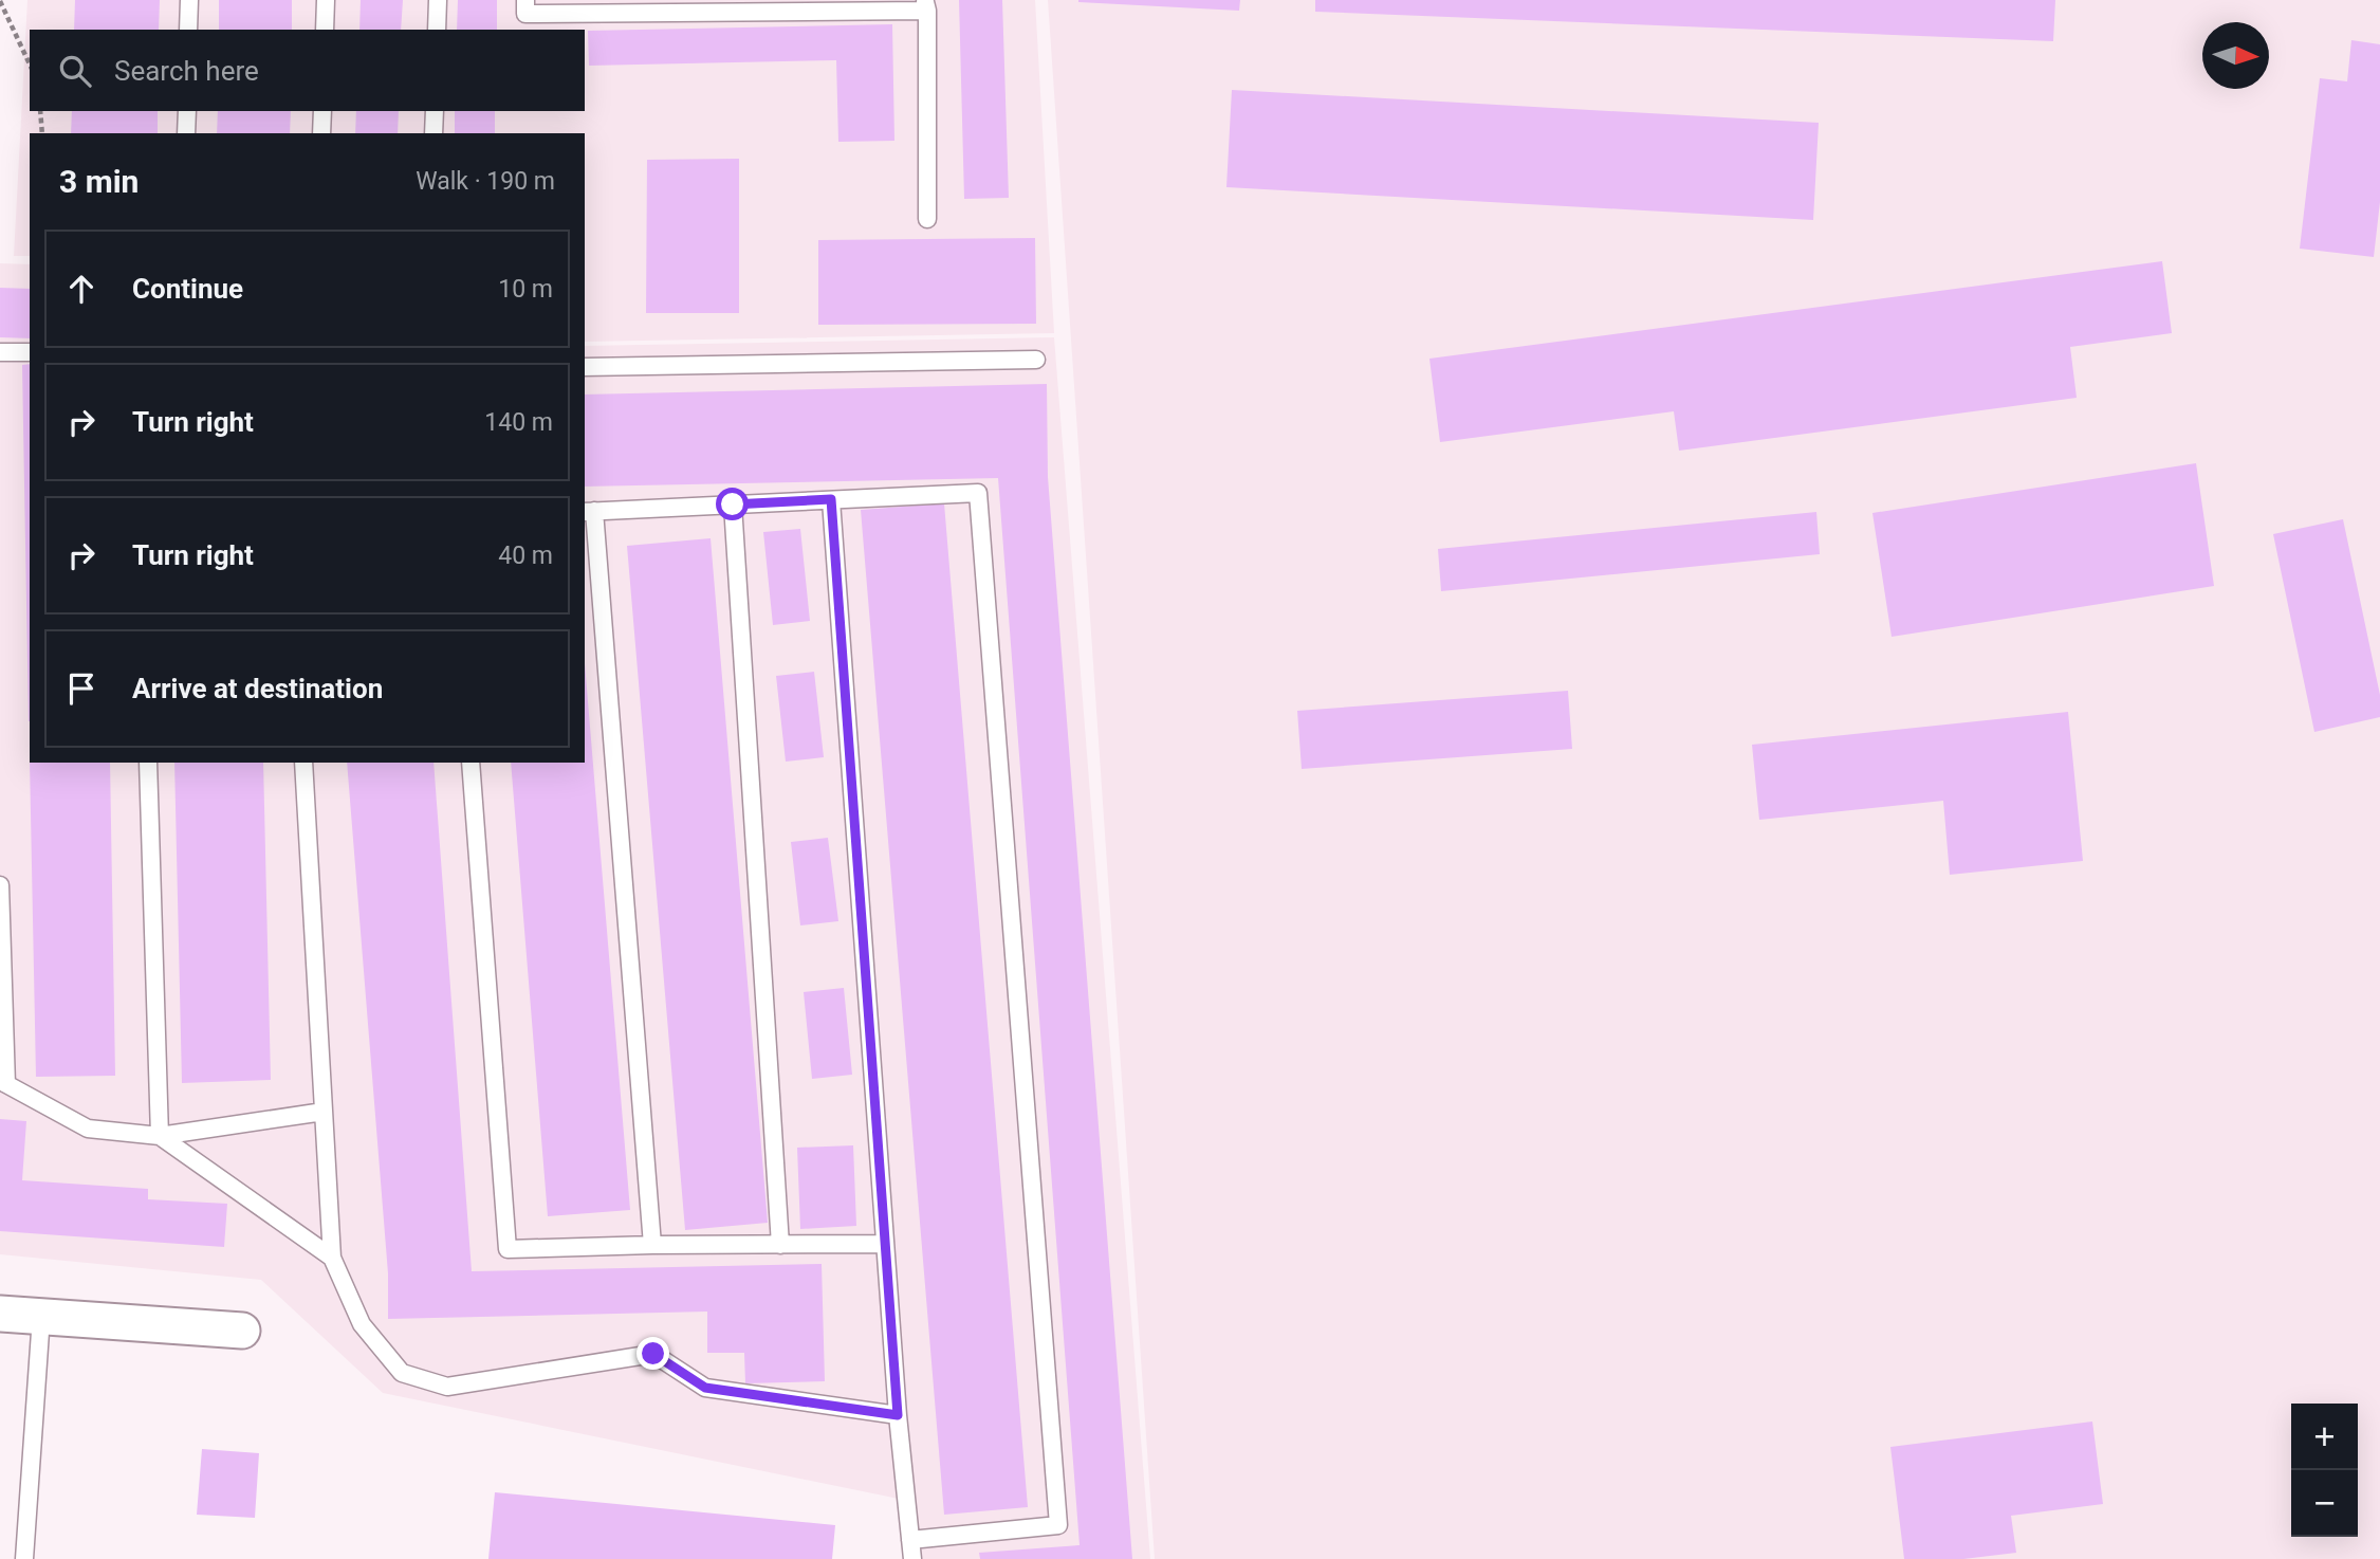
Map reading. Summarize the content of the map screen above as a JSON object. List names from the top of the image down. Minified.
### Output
{"north":"right","page":{"search":"Search here","heading":["3 min","Walk · 190 m"],"list":[["Continue","10 m"],["Turn right","140 m"],["Turn right","40 m"],"Arrive at destination"],"map_buttons":["+","−"]}}
